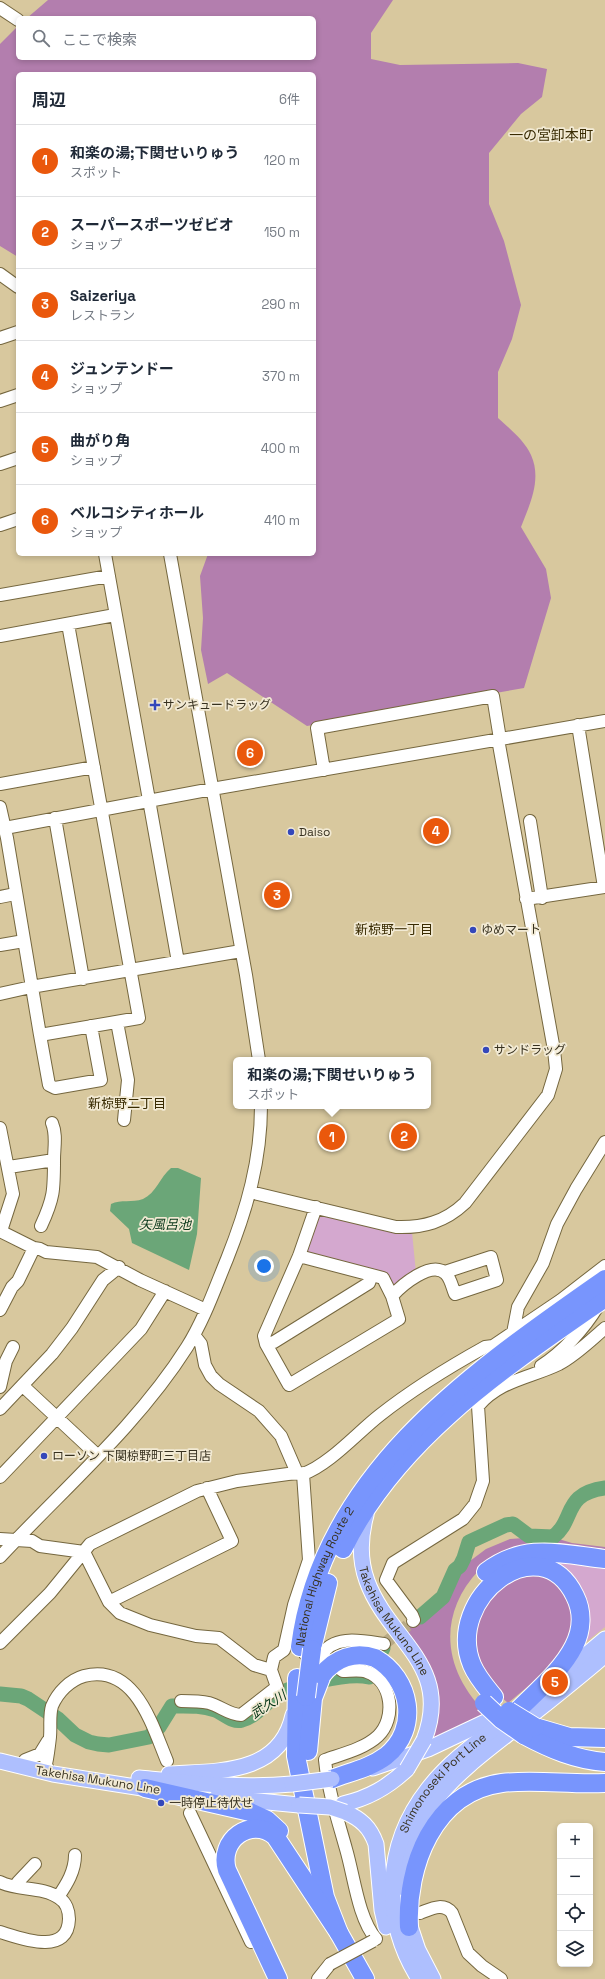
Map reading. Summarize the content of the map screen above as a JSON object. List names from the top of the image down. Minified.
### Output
{"streets":{"highway":["National Highway Route 2"],"main road":["Takehisa Mukuno Line","Shimonoseki Port Line"]},"crossings":[["National Highway Route 2","Takehisa Mukuno Line"],["Takehisa Mukuno Line","Shimonoseki Port Line"]],"districts":["一の宮卸本町","新椋野一丁目","新椋野二丁目"],"water":["矢風呂池","武久川"],"places":{"health":["サンキュードラッグ"],"other":["Daiso","ゆめマート","サンドラッグ","ローソン 下関椋野町三丁目店","一時停止待伏せ"]},"page":{"search":"ここで検索","heading":["周辺","6件"],"list":[{"mark":"1","name":"和楽の湯;下関せいりゅう","note":"スポット","value":"120 m"},{"mark":"2","name":"スーパースポーツゼビオ","note":"ショップ","value":"150 m"},{"mark":"3","name":"Saizeriya","note":"レストラン","value":"290 m"},{"mark":"4","name":"ジュンテンドー","note":"ショップ","value":"370 m"},{"mark":"5","name":"曲がり角","note":"ショップ","value":"400 m"},{"mark":"6","name":"ベルコシティホール","note":"ショップ","value":"410 m"}],"pins":["6","4","3","2","1","5"],"popup":["和楽の湯;下関せいりゅう","スポット"],"map_buttons":["+","−"]}}
